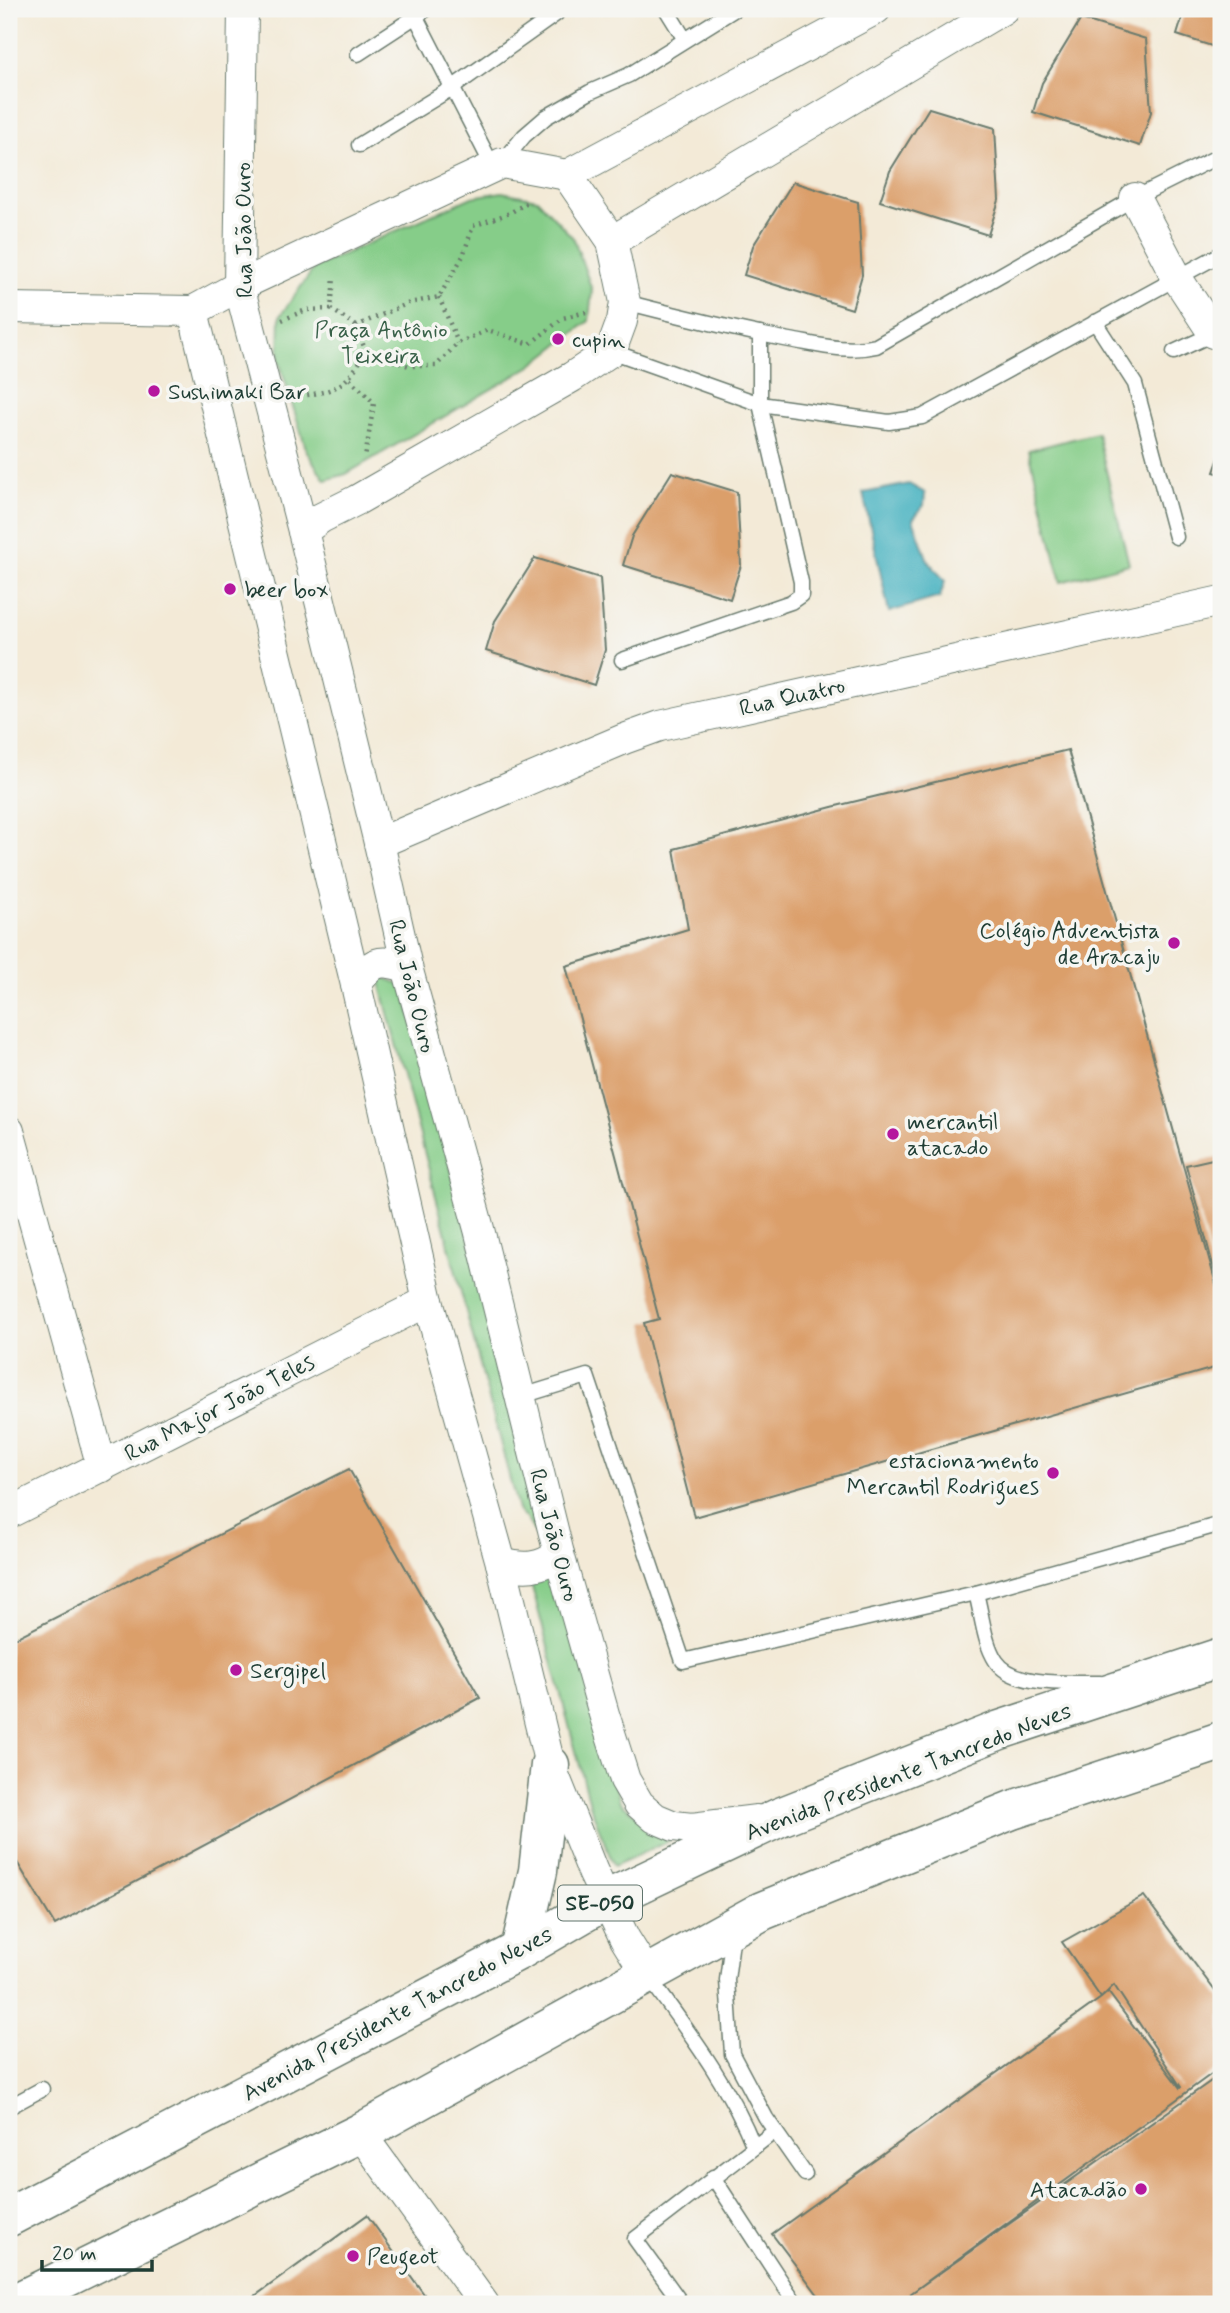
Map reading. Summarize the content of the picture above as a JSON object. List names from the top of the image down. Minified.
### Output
{"streets":{"main road":["Avenida Presidente Tancredo Neves","SE-050"],"street":["Rua João Ouro","Rua Quatro","Rua Major João Teles"]},"crossings":[["Rua João Ouro","Rua Quatro"],["Rua João Ouro","Avenida Presidente Tancredo Neves"]],"parks":["Praça Antônio Teixeira"],"places":["cupin","Sushimaki Bar","beer box","Colégio Adventista de Aracaju","mercantil atacado","estacionamento Mercantil Rodrigues","Sergipel","Atacadão","Peugeot"],"scale_bar":"20 m"}
